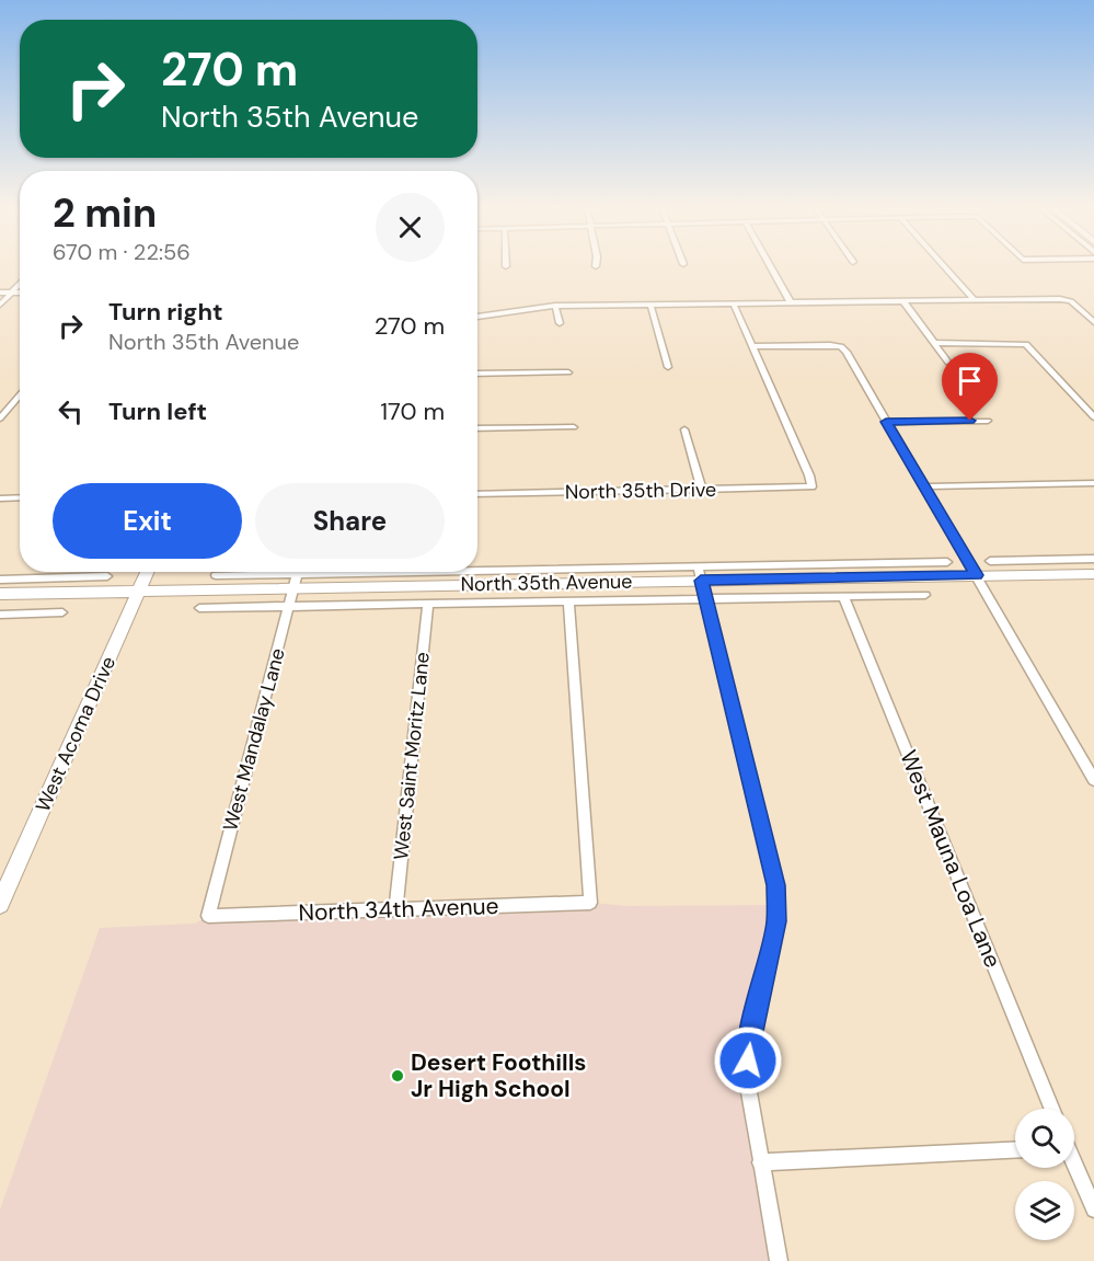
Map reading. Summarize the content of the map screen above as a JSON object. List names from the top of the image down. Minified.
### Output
{"streets":{"main road":["North 35th Avenue","West Acoma Drive"],"street":["North 35th Drive","West Mandalay Lane","West Saint Moritz Lane","West Mauna Loa Lane","North 34th Avenue"]},"crossings":[["North 35th Avenue","West Acoma Drive"],["North 35th Avenue","West Mandalay Lane"],["North 35th Avenue","West Saint Moritz Lane"],["North 35th Avenue","West Mauna Loa Lane"],["North 35th Avenue","North 34th Avenue"],["West Mandalay Lane","North 34th Avenue"],["West Saint Moritz Lane","North 34th Avenue"]],"places":["Desert Foothills Jr High School"],"page":{"turn":["270 m","North 35th Avenue"],"heading":["2 min","670 m · 22:56"],"list":[{"name":"Turn right","note":"North 35th Avenue","value":"270 m"},{"name":"Turn left","value":"170 m"}],"buttons":["Exit","Share"]}}
